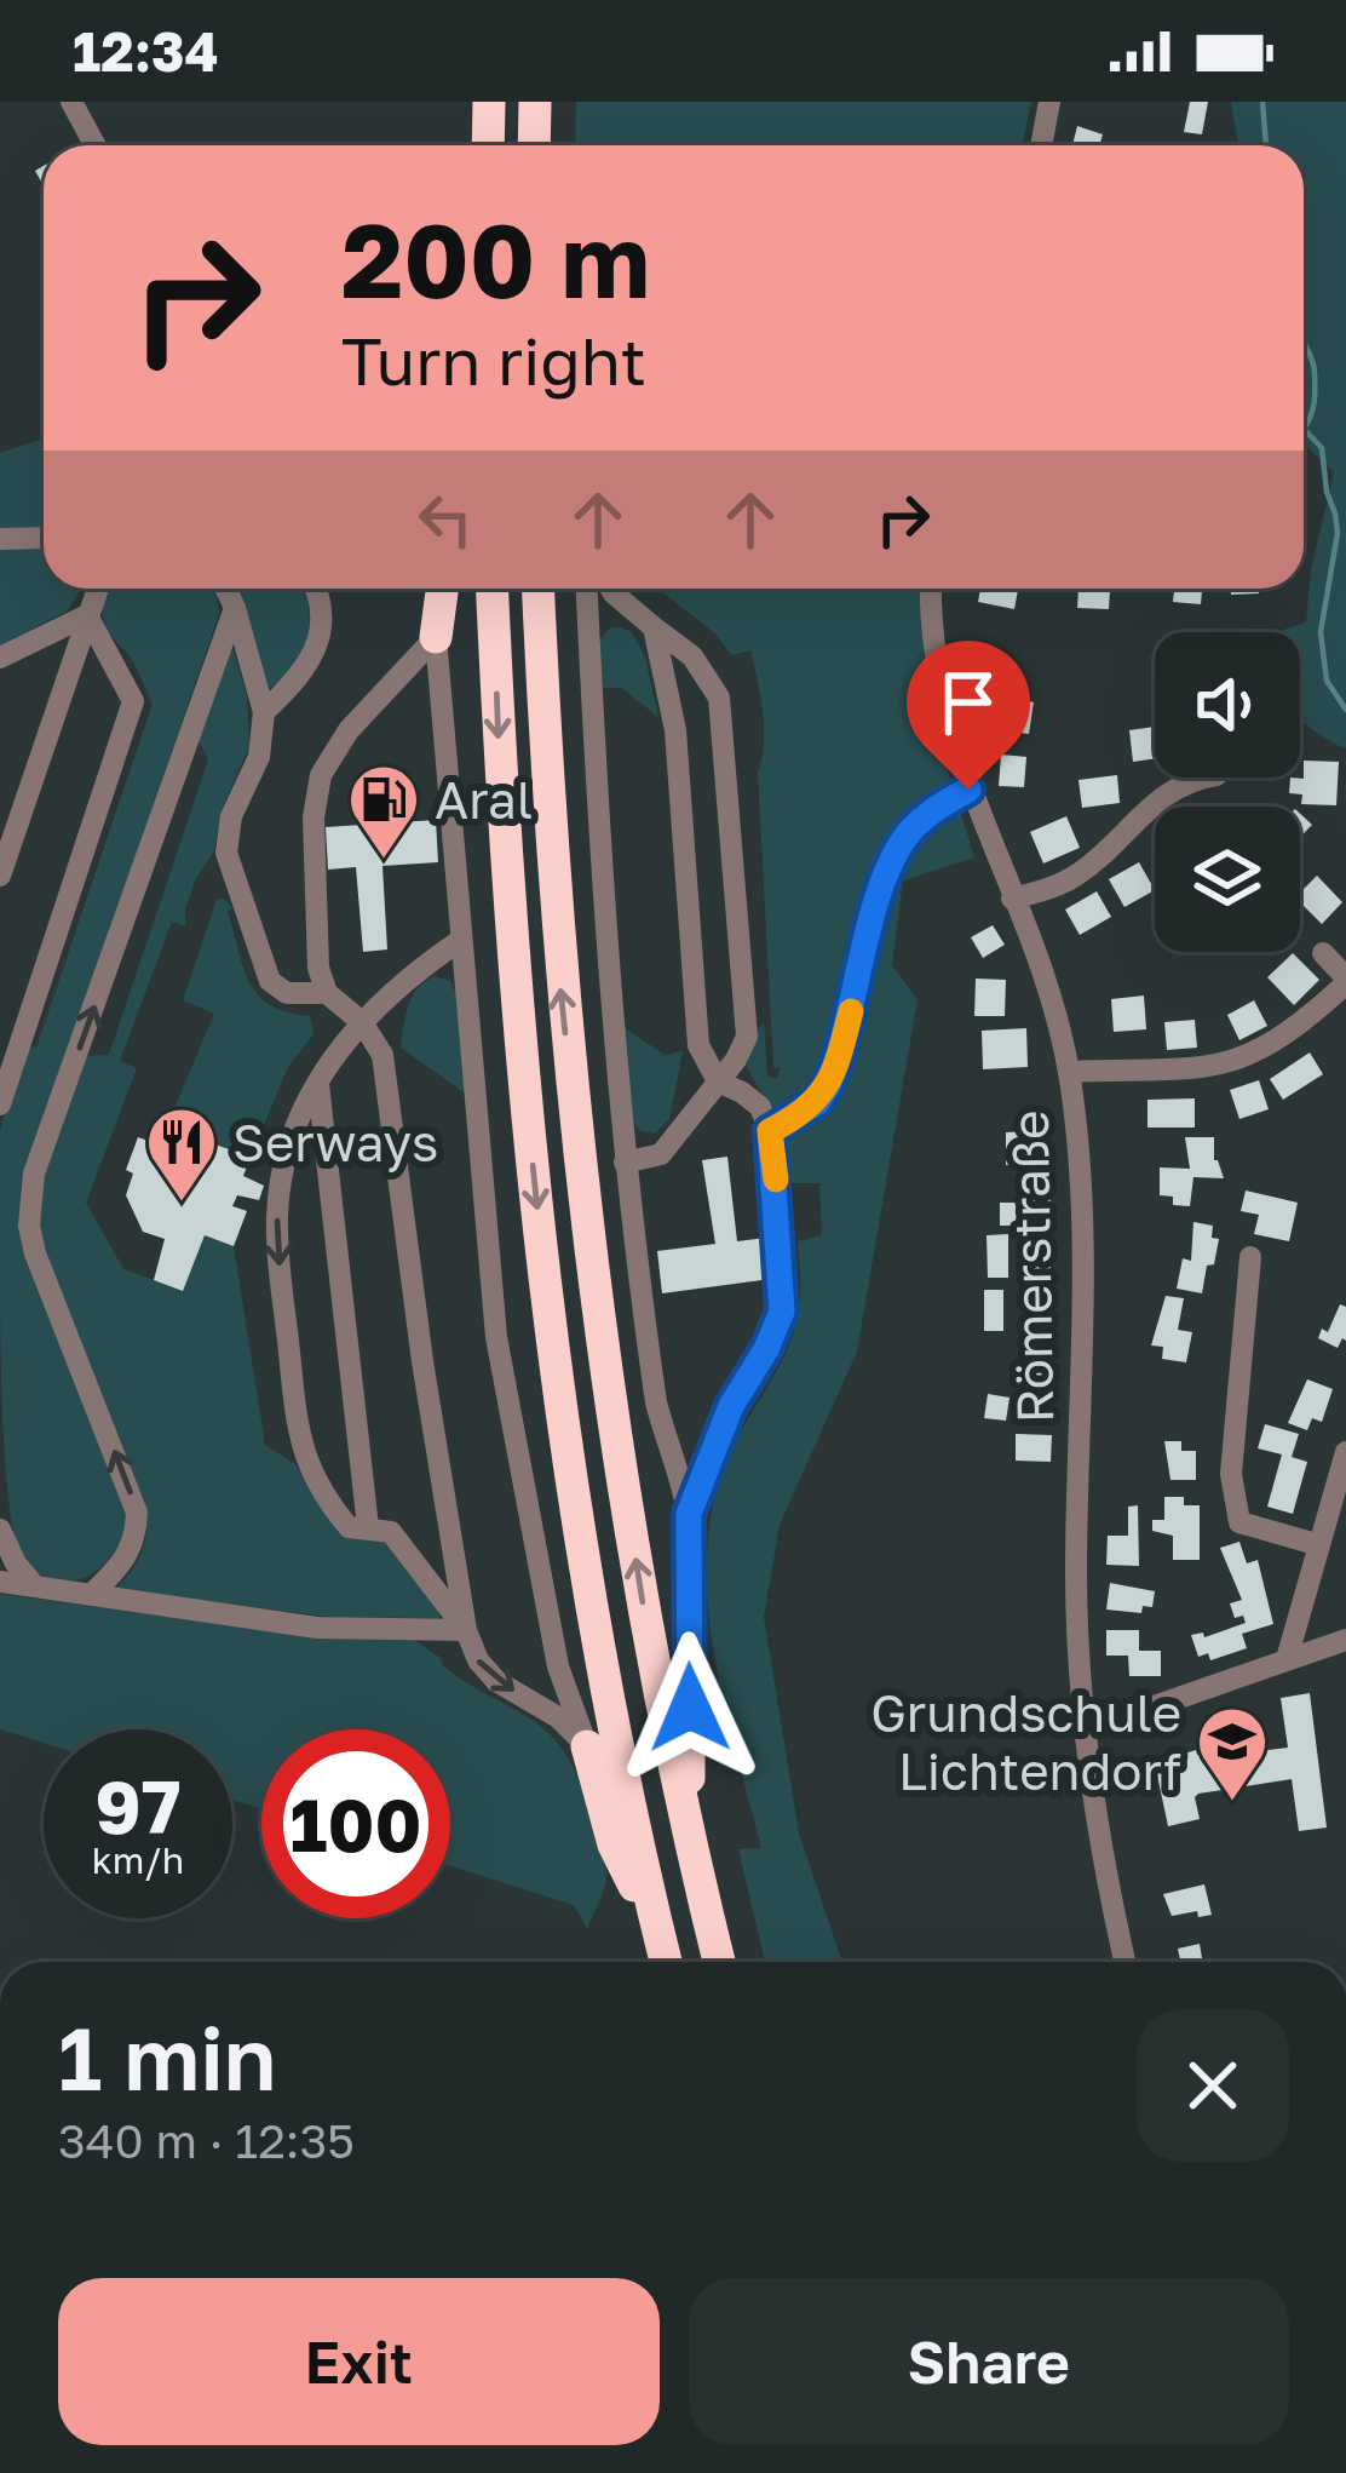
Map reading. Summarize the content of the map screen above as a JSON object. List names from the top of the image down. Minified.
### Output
{"streets":{"street":["Römerstraße"]},"places":{"fuel station":["Aral"],"restaurant":["Serways"],"school or university":["Grundschule Lichtendorf"]},"page":{"status":"12:34","turn":["200 m","Turn right"],"speed":"97 km/h","limit":"100","heading":["1 min","340 m · 12:35"],"buttons":["Exit","Share"]}}
